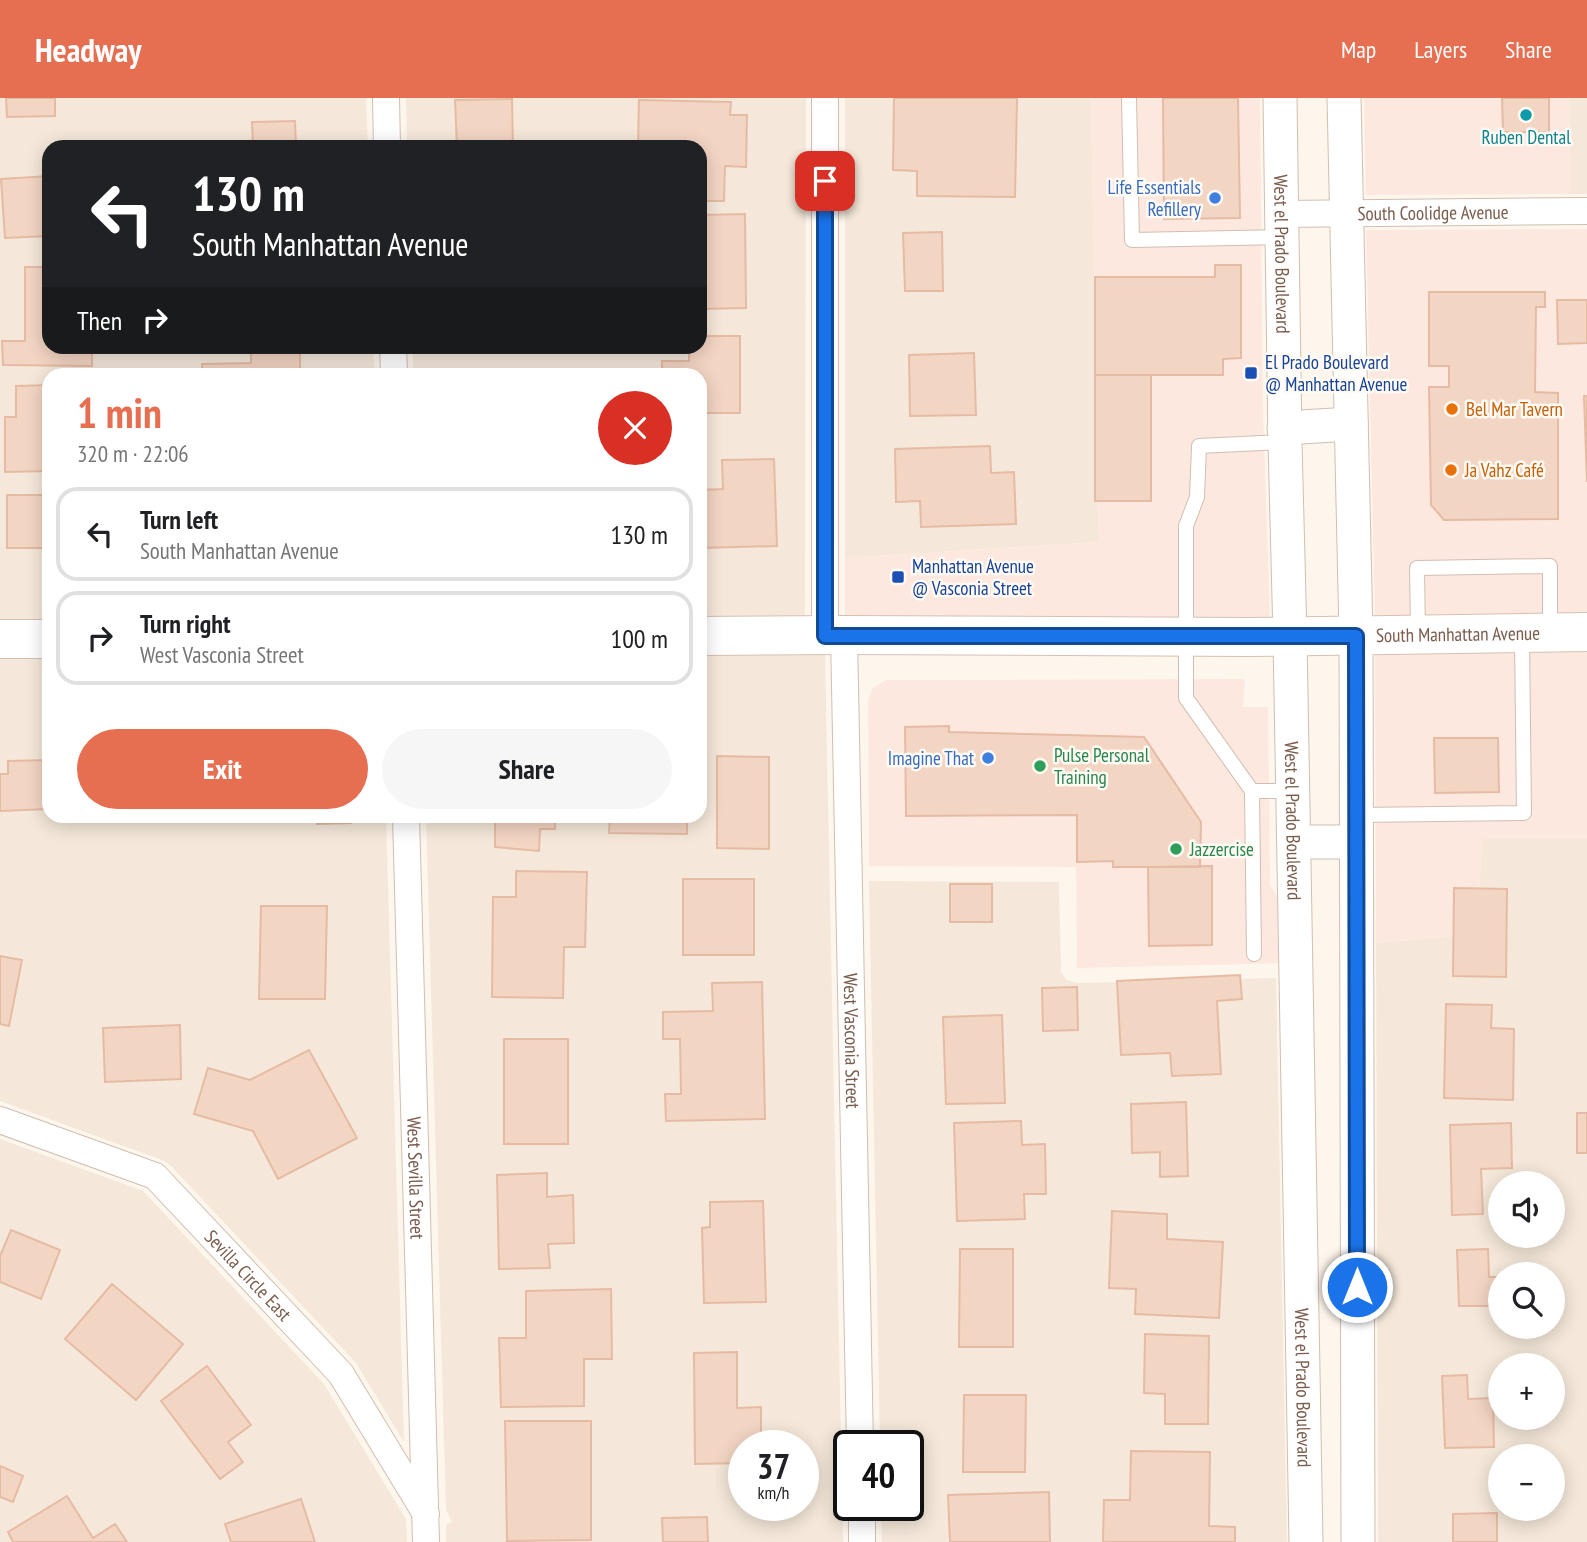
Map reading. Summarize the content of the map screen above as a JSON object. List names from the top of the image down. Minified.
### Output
{"streets":{"main road":["South Manhattan Avenue"],"street":["South Coolidge Avenue","West el Prado Boulevard","West Vasconia Street","West Sevilla Street","Sevilla Circle East"]},"crossings":[["South Coolidge Avenue","West el Prado Boulevard"],["West el Prado Boulevard","South Manhattan Avenue"],["South Manhattan Avenue","West Vasconia Street"],["West Sevilla Street","Sevilla Circle East"]],"places":{"other":["Ruben Dental","Life Essentials Refillery","Bel Mar Tavern","Ja Vahz Café","Imagine That","Pulse Personal Training","Jazzercise"],"transit":["El Prado Boulevard @ Manhattan Avenue","Manhattan Avenue @ Vasconia Street"]},"page":{"header":"Headway","nav":["Map","Layers","Share"],"turn":["130 m","South Manhattan Avenue"],"then":"Then","heading":["1 min","320 m · 22:06"],"list":[{"name":"Turn left","note":"South Manhattan Avenue","value":"130 m"},{"name":"Turn right","note":"West Vasconia Street","value":"100 m"}],"buttons":["Exit","Share"],"map_buttons":["+","−"],"speed":"37 km/h","limit":"40"}}
